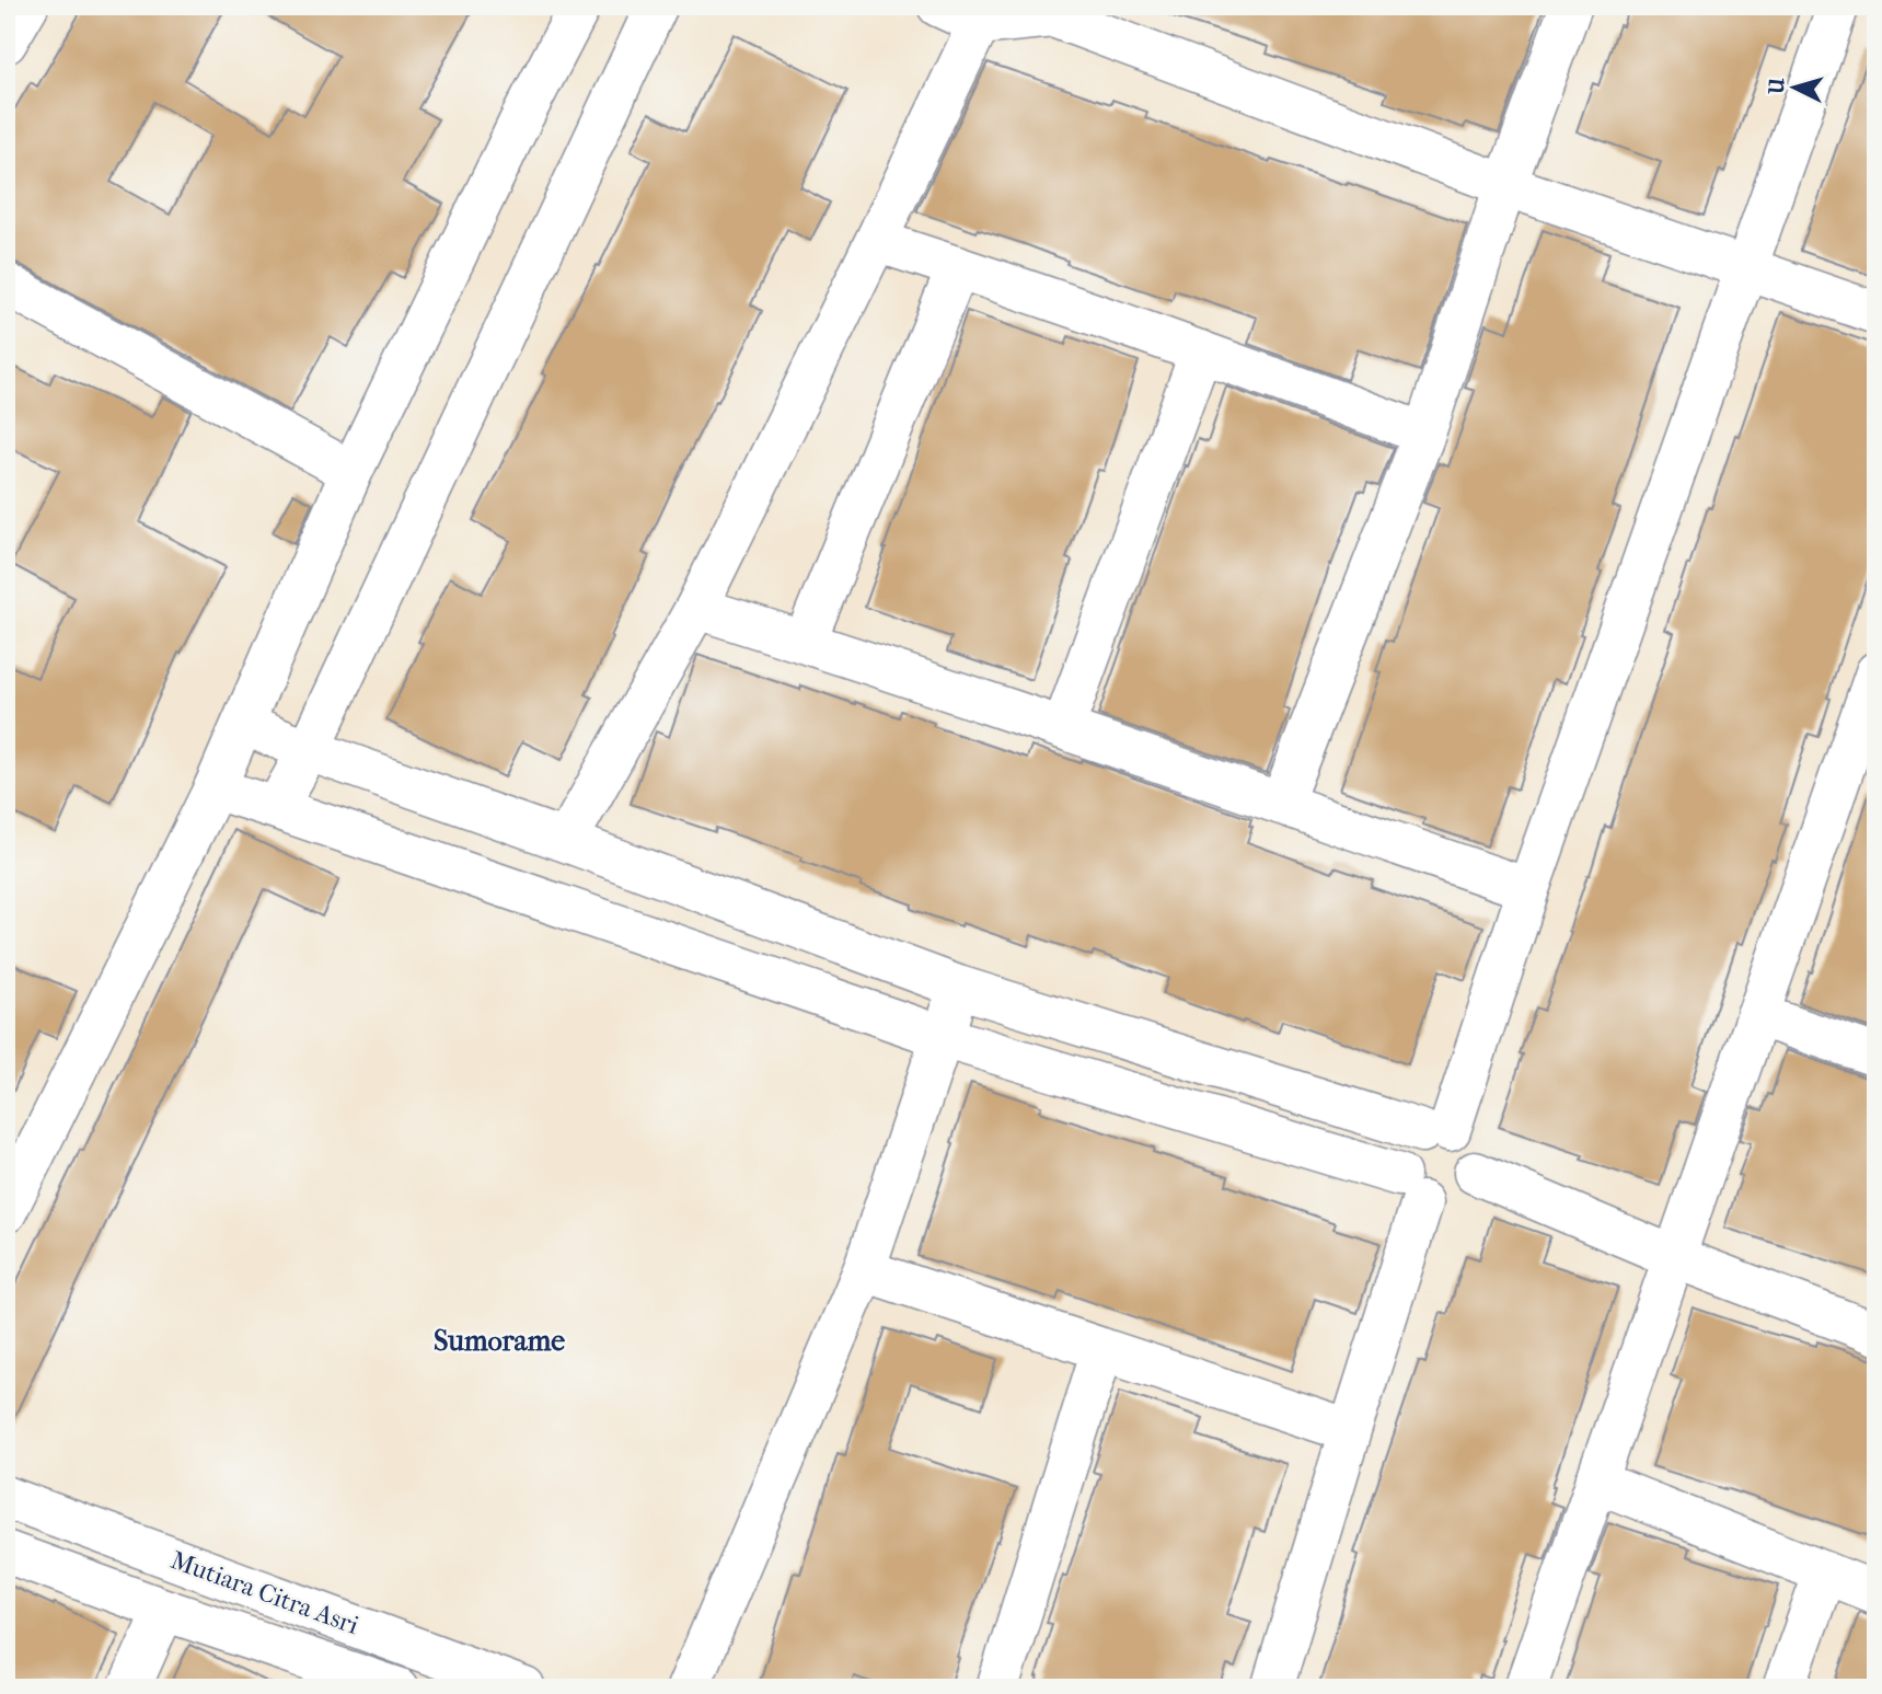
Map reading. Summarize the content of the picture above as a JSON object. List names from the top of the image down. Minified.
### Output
{"streets":{"street":["Mutiara Citra Asri"]},"districts":["Sumorame"],"north":"left"}
